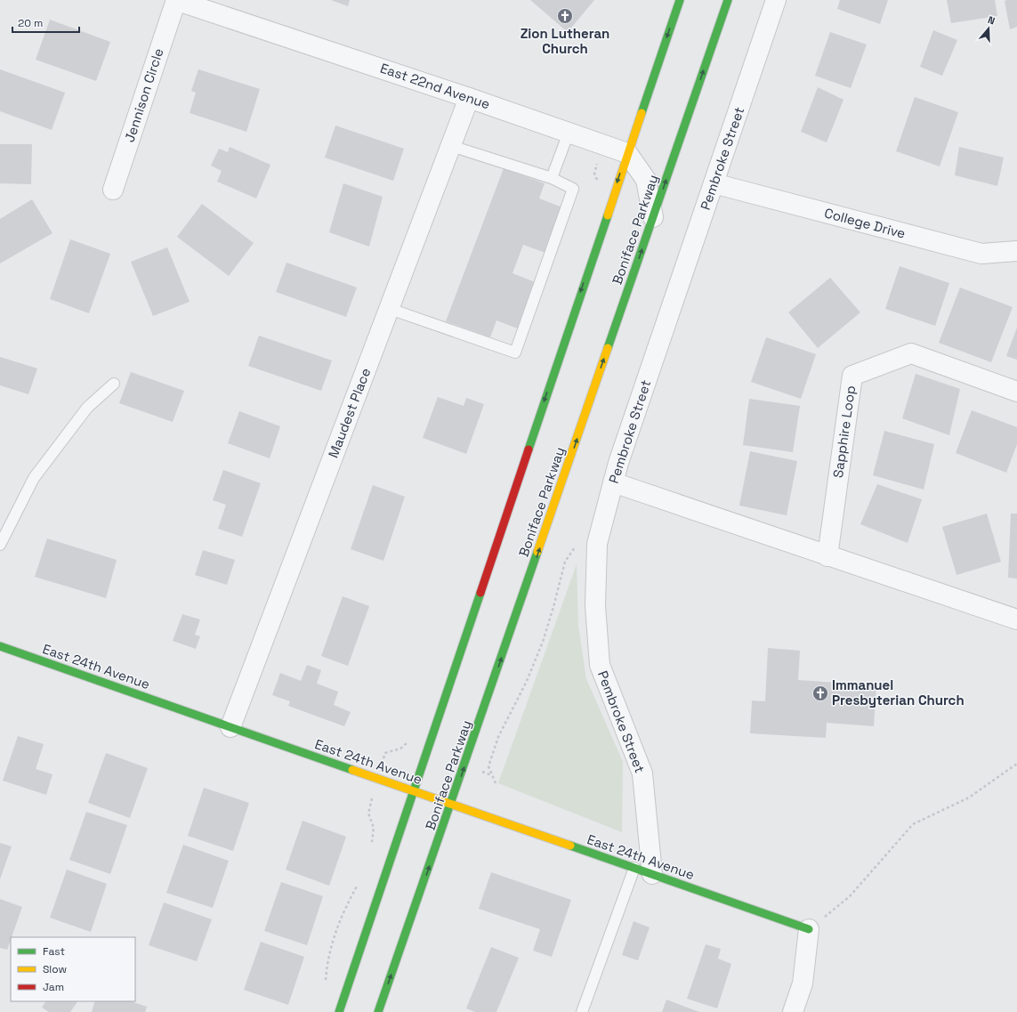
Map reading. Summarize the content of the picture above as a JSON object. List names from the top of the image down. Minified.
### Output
{"streets":{"main road":["Boniface Parkway","East 24th Avenue"],"street":["East 22nd Avenue","Jennison Circle","Pembroke Street","College Drive","Maudest Place","Sapphire Loop"]},"crossings":[["East 22nd Avenue","Jennison Circle"],["East 22nd Avenue","Maudest Place"],["Pembroke Street","College Drive"],["Pembroke Street","East 24th Avenue"],["Boniface Parkway","East 24th Avenue"],["Maudest Place","East 24th Avenue"]],"places":{"church":["Zion Lutheran Church","Immanuel Presbyterian Church"]},"legend":["Fast","Slow","Jam"],"scale_bar":"20 m","north":"top"}
